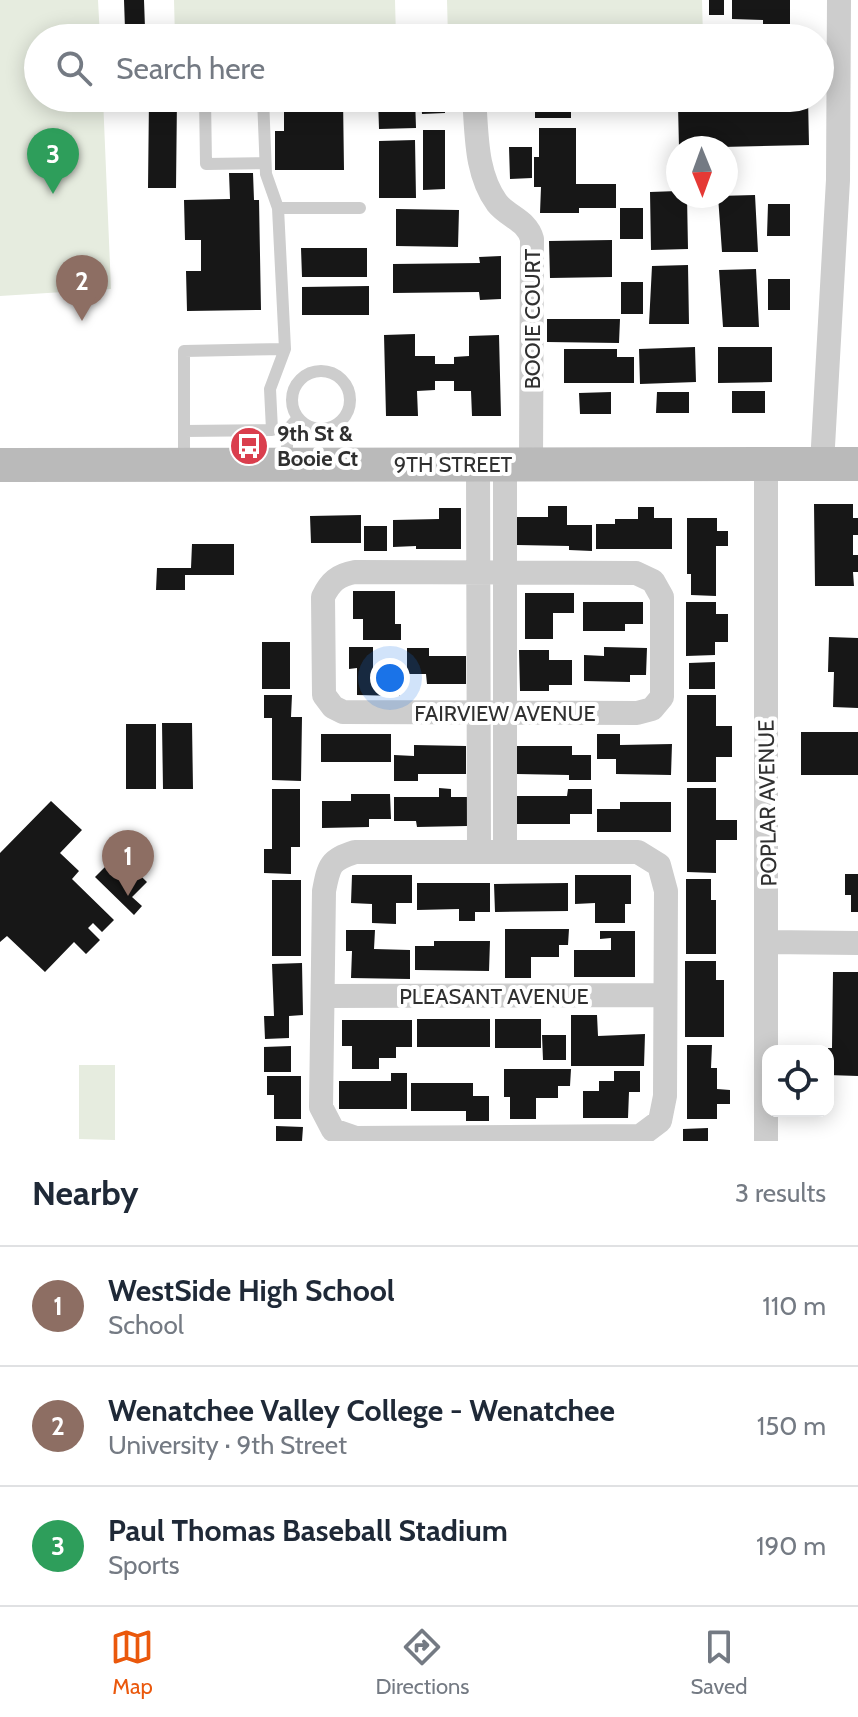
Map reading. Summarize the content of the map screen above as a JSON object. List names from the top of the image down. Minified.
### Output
{"streets":{"street":["BOOIE COURT","9TH STREET","FAIRVIEW AVENUE","POPLAR AVENUE","PLEASANT AVENUE"]},"crossings":[["BOOIE COURT","9TH STREET"],["9TH STREET","POPLAR AVENUE"]],"places":{"bus stop":["9th St & Booie Ct"]},"north":"bottom","page":{"search":"Search here","pins":["3","2","1"],"heading":["Nearby","3 results"],"list":[{"mark":"1","name":"WestSide High School","note":"School","value":"110 m"},{"mark":"2","name":"Wenatchee Valley College - Wenatchee","note":"University · 9th Street","value":"150 m"},{"mark":"3","name":"Paul Thomas Baseball Stadium","note":"Sports","value":"190 m"}],"nav":["Map","Directions","Saved"]}}
